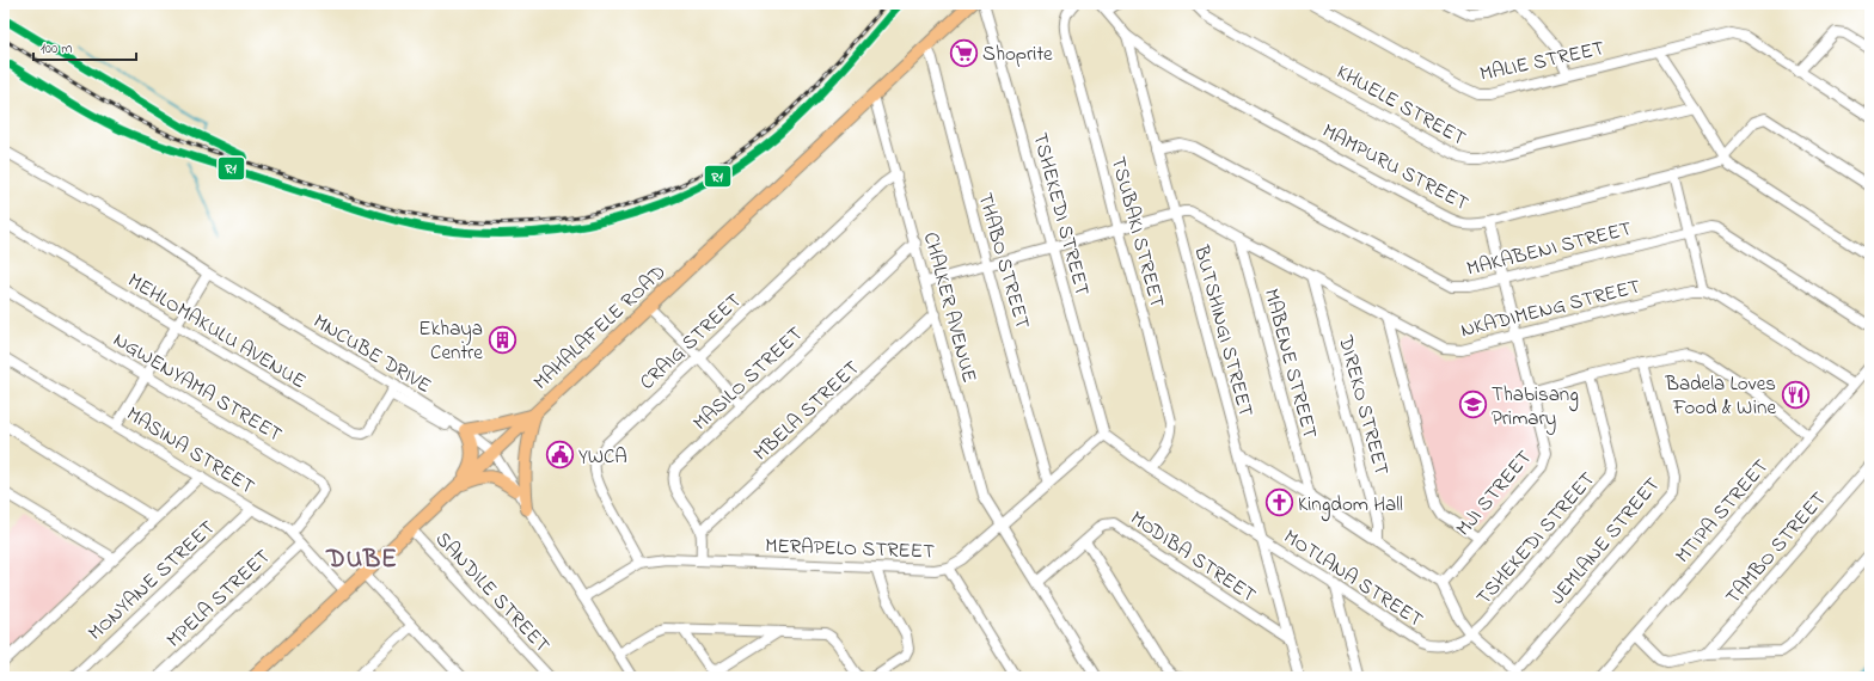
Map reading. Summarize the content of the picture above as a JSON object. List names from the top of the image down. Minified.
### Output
{"streets":{"main road":["MAHALAFELE ROAD"],"street":["MALIE STREET","KHUELE STREET","MAMPURU STREET","TSHEKEDI STREET","TSUBAKI STREET","MAKABENI STREET","THABO STREET","CHALKER AVENUE","NKADIMENG STREET","MEHLOMAKULU AVENUE","BUTSHINGI STREET","CRAIG STREET","MNCUBE DRIVE","MABENE STREET","MASILO STREET","NGWENYAMA STREET","DIREKO STREET","MBELA STREET","MASINA STREET","MJI STREET","MTIPA STREET","JEMLANE STREET","MERAPELO STREET","TAMBO STREET","MODIBA STREET","MOTLANA STREET","MONYANE STREET","SANDILE STREET","MPELA STREET"]},"crossings":[["MAMPURU STREET","BUTSHINGI STREET"],["MAMPURU STREET","MJI STREET"],["TSHEKEDI STREET","NKADIMENG STREET"],["TSHEKEDI STREET","MERAPELO STREET"],["TSHEKEDI STREET","MOTLANA STREET"],["TSUBAKI STREET","NKADIMENG STREET"],["TSUBAKI STREET","MOTLANA STREET"],["MAKABENI STREET","BUTSHINGI STREET"],["MAKABENI STREET","MJI STREET"],["THABO STREET","NKADIMENG STREET"],["THABO STREET","MAHALAFELE ROAD"],["THABO STREET","MERAPELO STREET"],["CHALKER AVENUE","NKADIMENG STREET"],["CHALKER AVENUE","MAHALAFELE ROAD"],["CHALKER AVENUE","CRAIG STREET"],["CHALKER AVENUE","MASILO STREET"],["CHALKER AVENUE","MBELA STREET"],["CHALKER AVENUE","MERAPELO STREET"],["CHALKER AVENUE","MODIBA STREET"],["NKADIMENG STREET","BUTSHINGI STREET"],["NKADIMENG STREET","MABENE STREET"],["NKADIMENG STREET","DIREKO STREET"],["NKADIMENG STREET","MJI STREET"],["MAHALAFELE ROAD","MNCUBE DRIVE"],["MAHALAFELE ROAD","MASINA STREET"],["MAHALAFELE ROAD","SANDILE STREET"],["MEHLOMAKULU AVENUE","MNCUBE DRIVE"],["BUTSHINGI STREET","MODIBA STREET"],["BUTSHINGI STREET","MOTLANA STREET"],["CRAIG STREET","MERAPELO STREET"],["MNCUBE DRIVE","MERAPELO STREET"],["MASILO STREET","MBELA STREET"],["MASILO STREET","MERAPELO STREET"],["NGWENYAMA STREET","MASINA STREET"],["MASINA STREET","MONYANE STREET"],["MASINA STREET","MPELA STREET"],["MERAPELO STREET","MOTLANA STREET"]],"districts":["DUBE"],"places":{"supermarket":["Shoprite"],"building":["Ekhaya Centre"],"restaurant":["Badela Loves Food & Wine"],"school or university":["Thabisang Primary"],"public building":["YWCA"],"church":["Kingdom Hall"]},"lines":["transit line R1"],"scale_bar":"100 m"}
